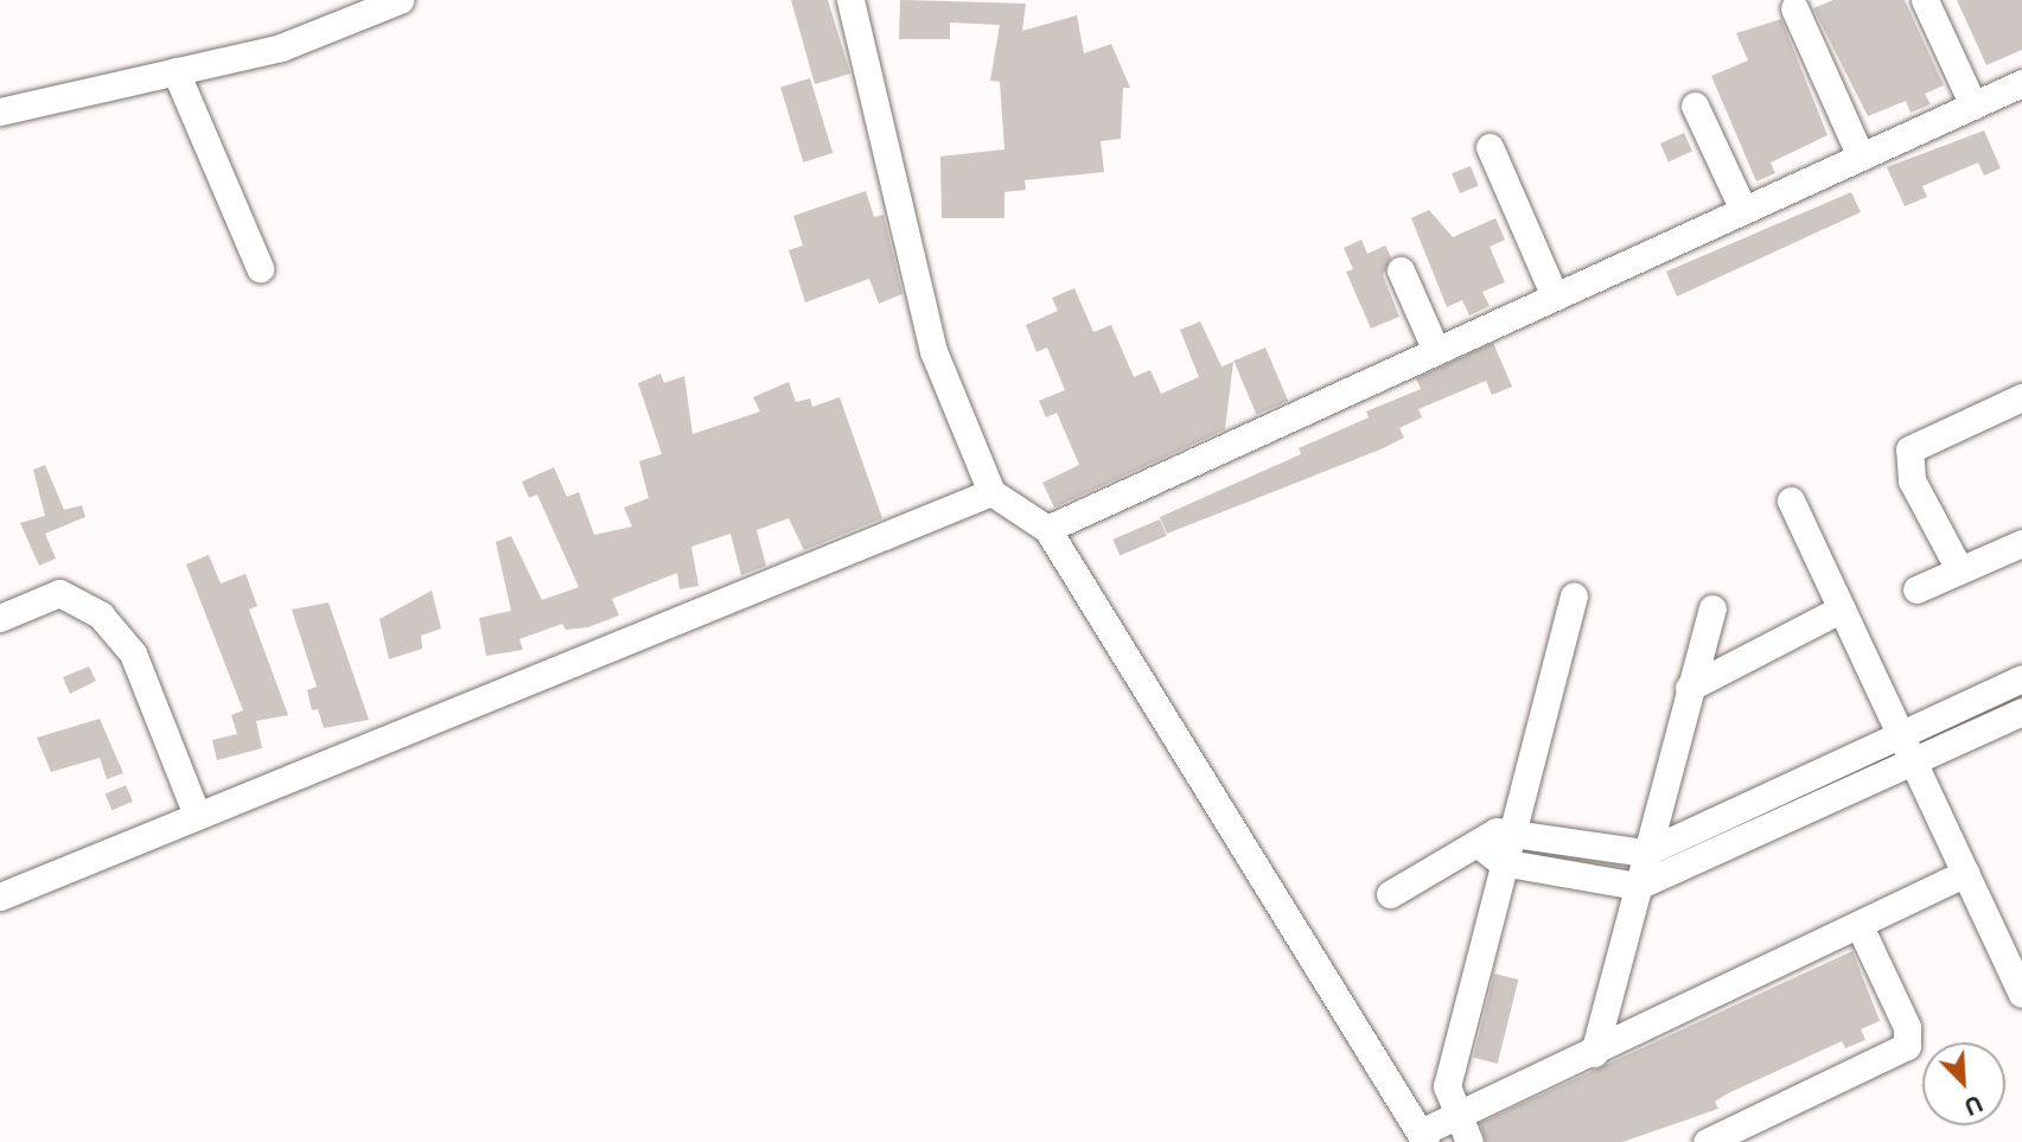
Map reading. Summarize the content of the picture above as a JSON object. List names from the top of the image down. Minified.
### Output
{"north":"bottom right"}
